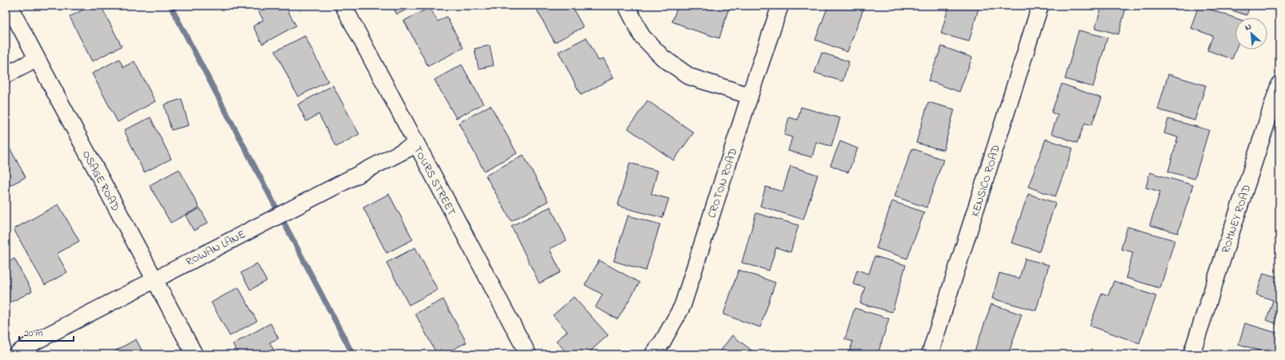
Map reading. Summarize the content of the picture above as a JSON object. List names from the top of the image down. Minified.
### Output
{"streets":{"street":["OSAGE ROAD","TOURS STREET","KENSICO ROAD","CROTON ROAD","ROMNEY ROAD","ROWAN LANE"]},"crossings":[["OSAGE ROAD","ROWAN LANE"],["TOURS STREET","ROWAN LANE"]],"scale_bar":"20 m","north":"top left"}
